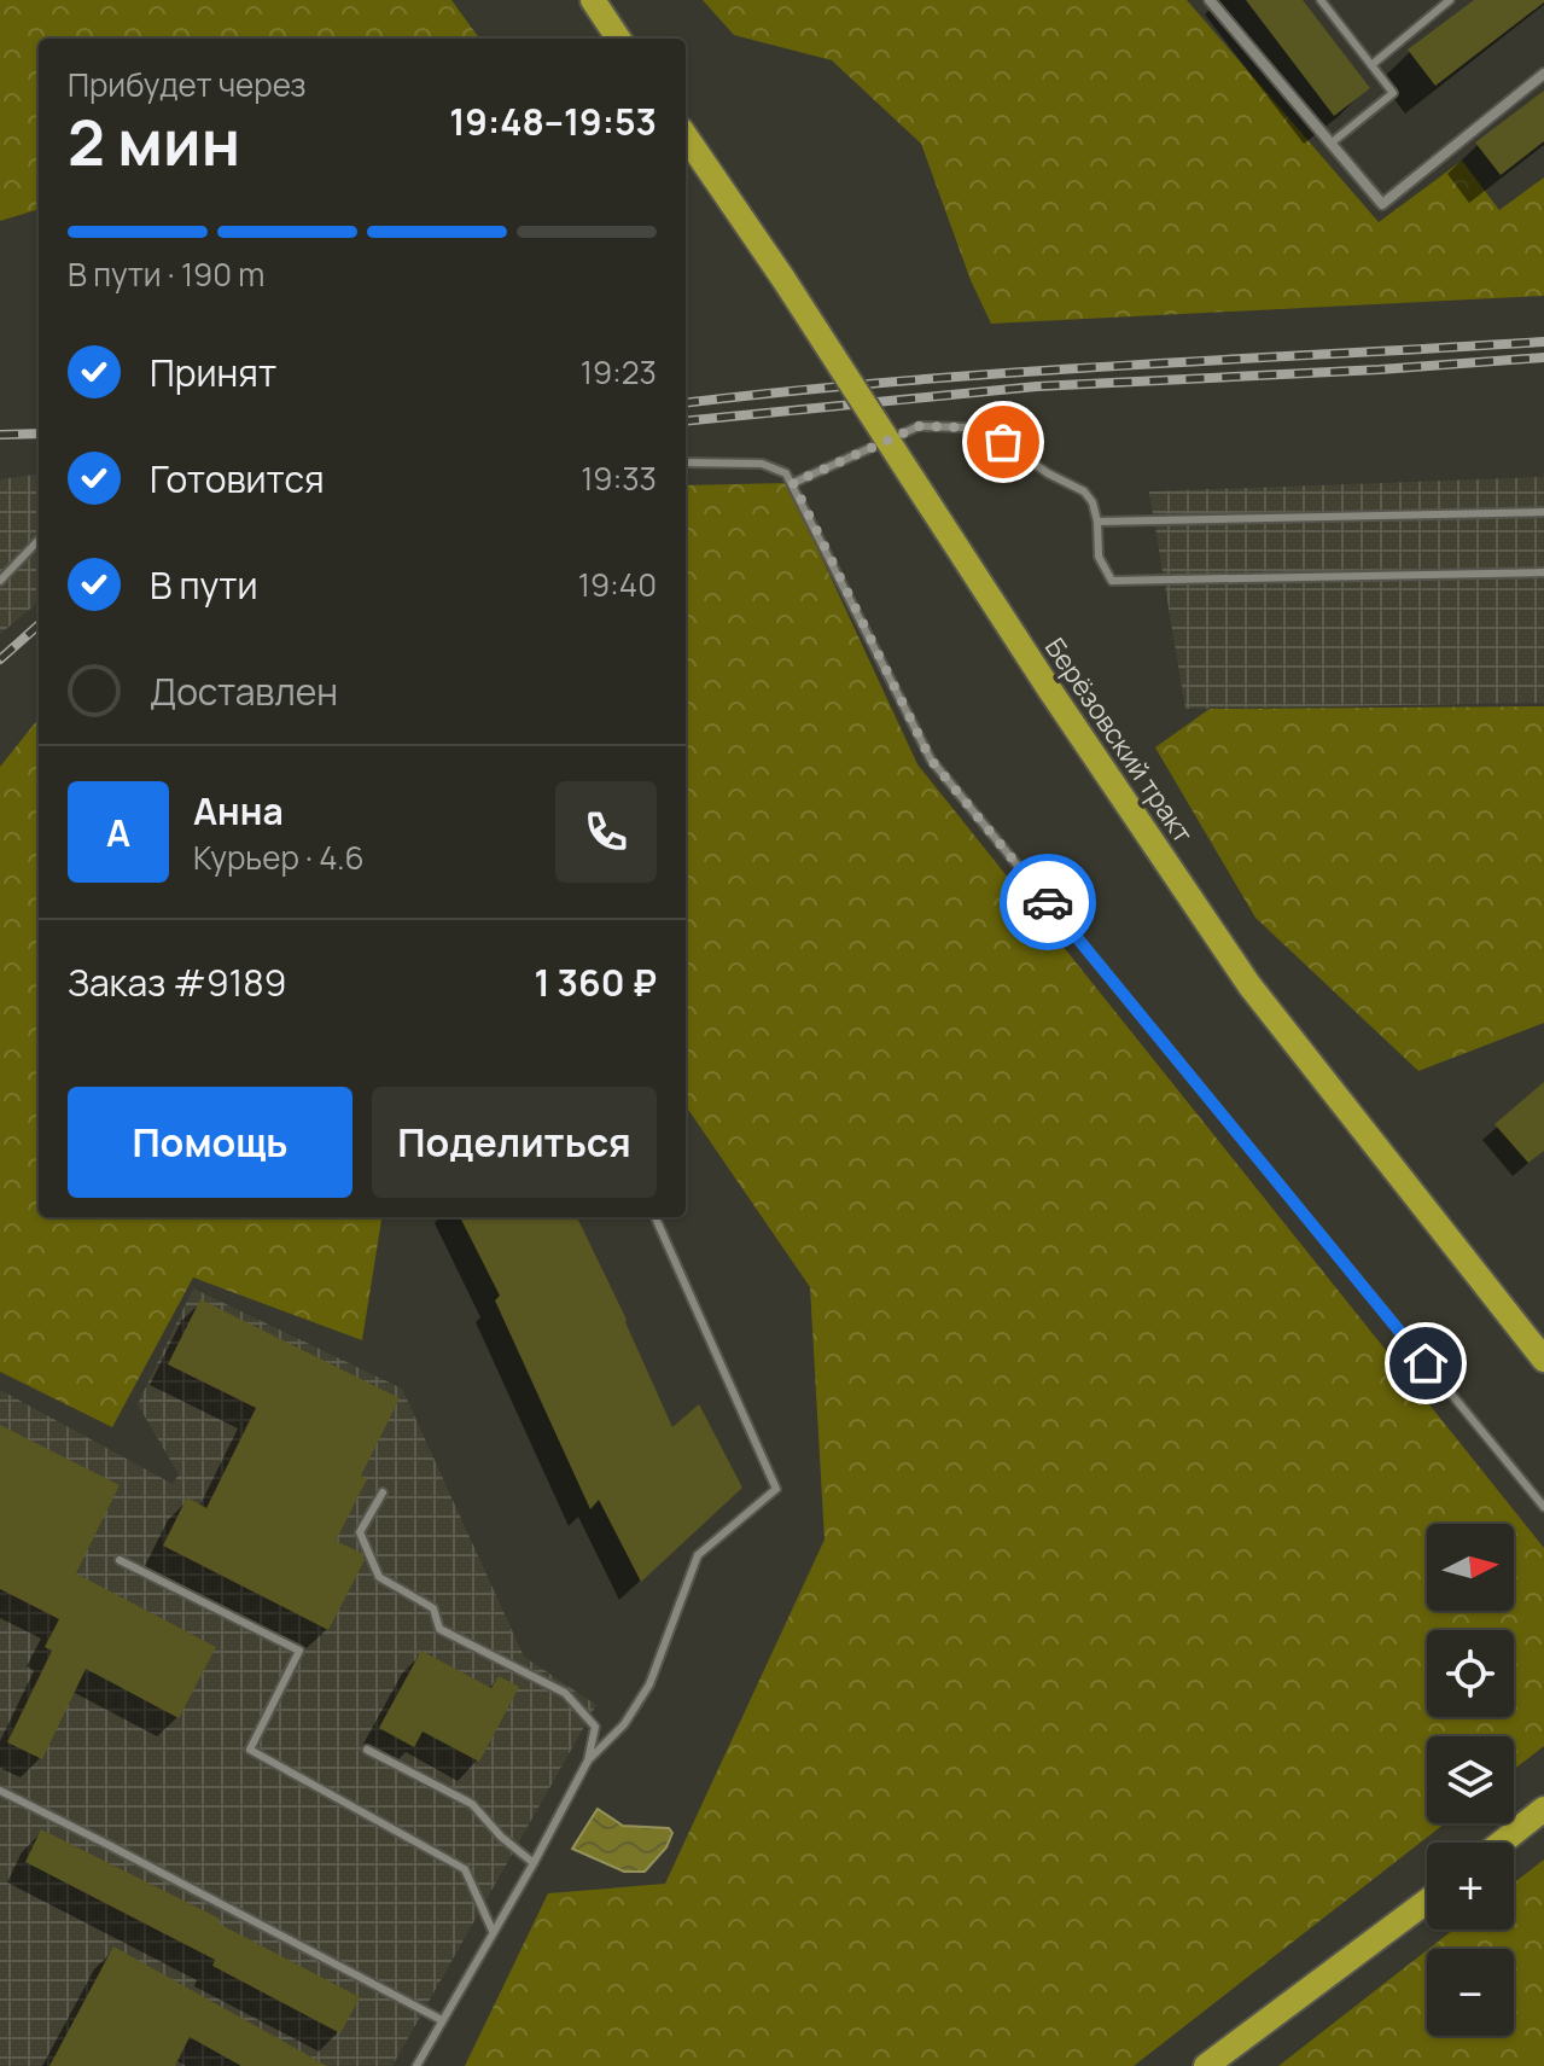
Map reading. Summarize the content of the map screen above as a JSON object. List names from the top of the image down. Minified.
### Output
{"streets":{"main road":["Берёзовский тракт"]},"north":"right","page":{"heading":["2 мин","Прибудет через","19:48–19:53"],"panel":["Анна","Курьер · 4.6","Заказ #9189","1 360 ₽"],"bar":"В пути · 190 m","list":[["Принят","19:23"],["Готовится","19:33"],["В пути","19:40"],"Доставлен"],"round":"А","buttons":["Помощь","Поделиться"],"map_buttons":["+","−"]}}
